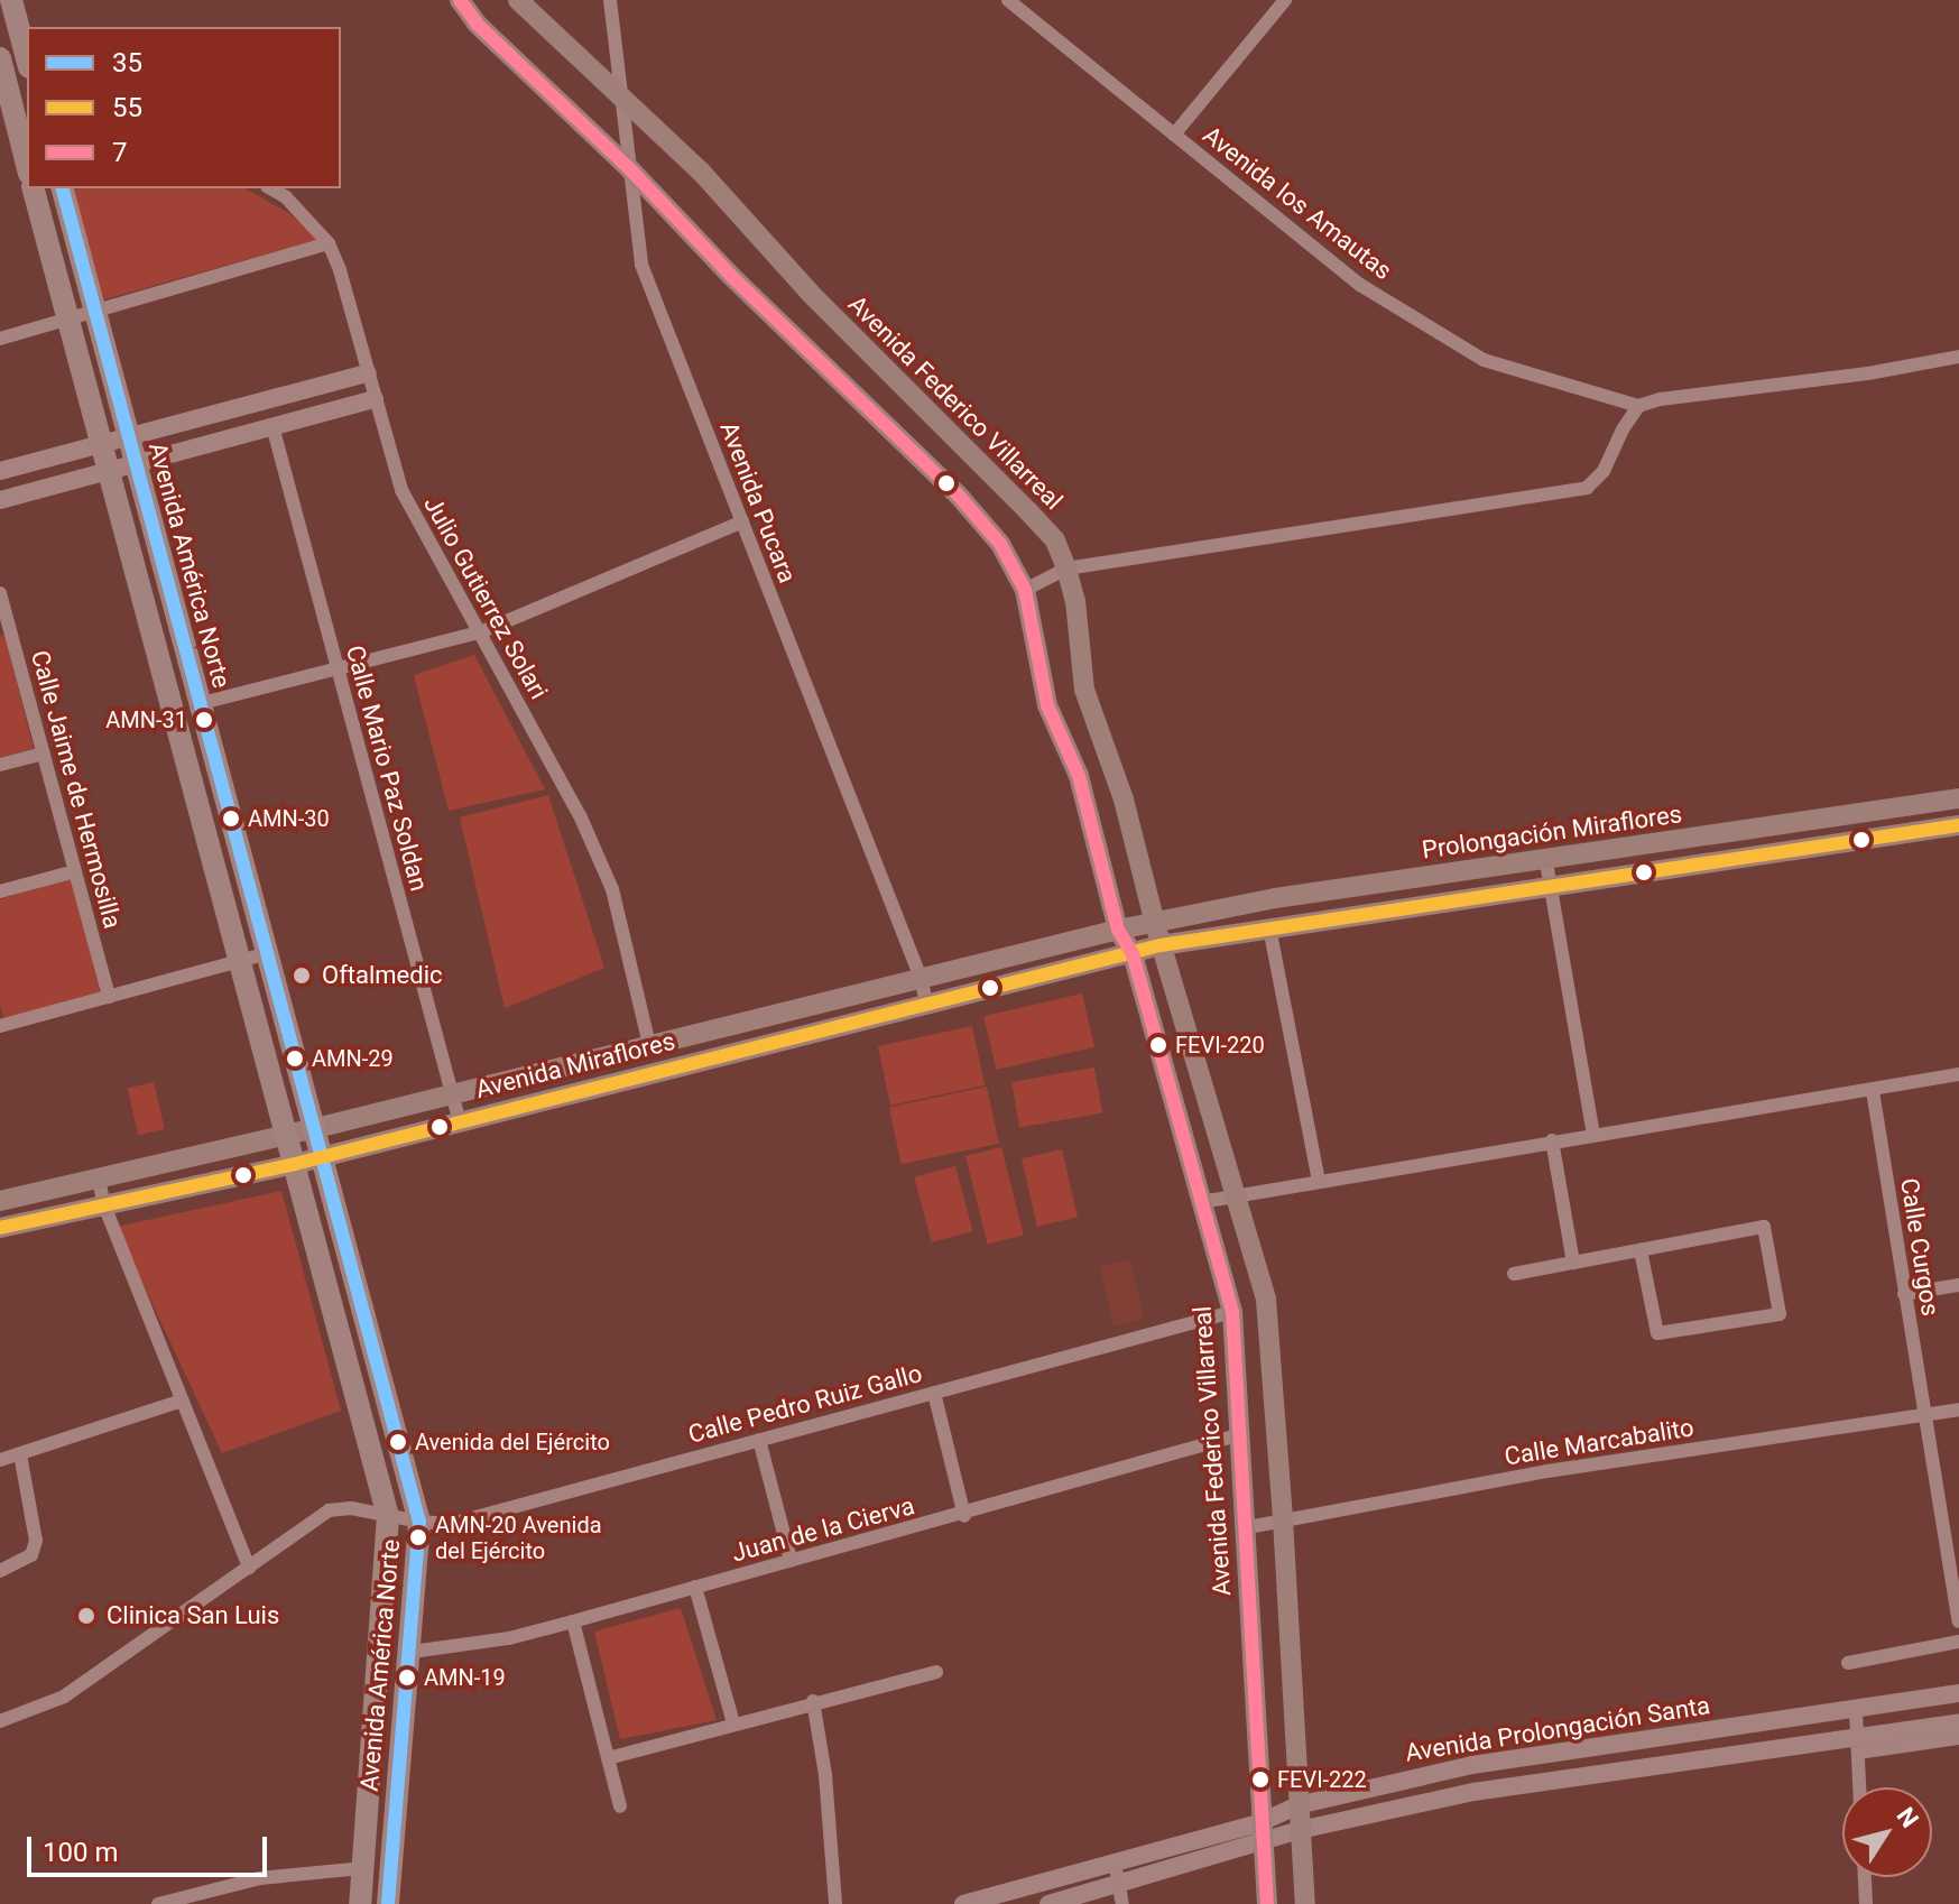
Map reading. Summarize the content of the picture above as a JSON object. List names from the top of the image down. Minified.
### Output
{"streets":{"main road":["Avenida Federico Villarreal","Avenida América Norte","Prolongación Miraflores","Avenida Miraflores"],"street":["Avenida los Amautas","Avenida Pucara","Julio Gutierrez Solari","Calle Mario Paz Soldan","Calle Jaime de Hermosilla","Calle Curgos","Calle Pedro Ruiz Gallo","Calle Marcabalito","Juan de la Cierva","Avenida Prolongación Santa"]},"crossings":[["Avenida Federico Villarreal","Avenida Pucara"],["Avenida Federico Villarreal","Prolongación Miraflores"],["Avenida Federico Villarreal","Avenida Miraflores"],["Avenida Federico Villarreal","Calle Pedro Ruiz Gallo"],["Avenida Federico Villarreal","Calle Marcabalito"],["Avenida Federico Villarreal","Juan de la Cierva"],["Avenida Federico Villarreal","Avenida Prolongación Santa"],["Avenida Pucara","Avenida Miraflores"],["Avenida América Norte","Avenida Miraflores"],["Avenida América Norte","Calle Pedro Ruiz Gallo"],["Avenida América Norte","Juan de la Cierva"],["Julio Gutierrez Solari","Avenida Miraflores"],["Calle Mario Paz Soldan","Avenida Miraflores"],["Prolongación Miraflores","Avenida Miraflores"],["Calle Curgos","Calle Marcabalito"]],"places":["AMN-31","AMN-30","Oftalmedic","FEVI-220","AMN-29","Avenida del Ejército","AMN-20 Avenida del Ejército","Clinica San Luis","AMN-19","FEVI-222"],"lines":["transit line 7","transit line 35","transit line 55"],"legend":["35","55","7"],"scale_bar":"100 m","north":"top right"}
